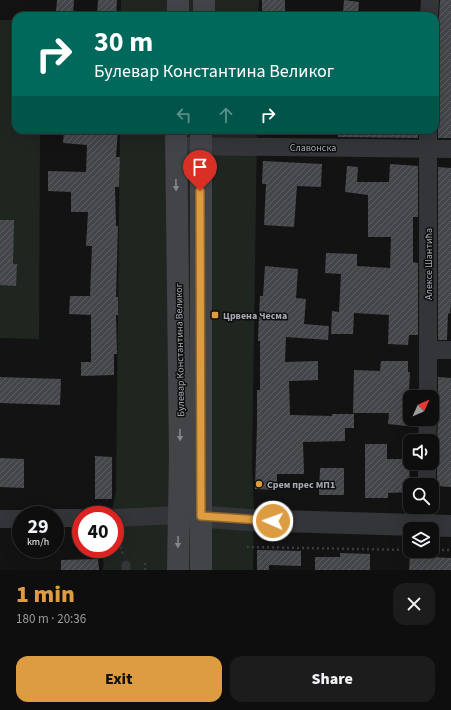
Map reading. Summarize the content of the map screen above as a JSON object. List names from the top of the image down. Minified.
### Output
{"streets":{"main road":["Булевар Константина Великог"],"street":["Славонска","Алексе Шантића"]},"crossings":[["Славонска","Алексе Шантића"],["Славонска","Булевар Константина Великог"]],"places":{"transit":["Црвена Чесма"],"other":["Срем прес МП1"]},"north":"top right","page":{"turn":["30 m","Булевар Константина Великог"],"speed":"29 km/h","limit":"40","heading":["1 min","180 m · 20:36"],"buttons":["Exit","Share"]}}
